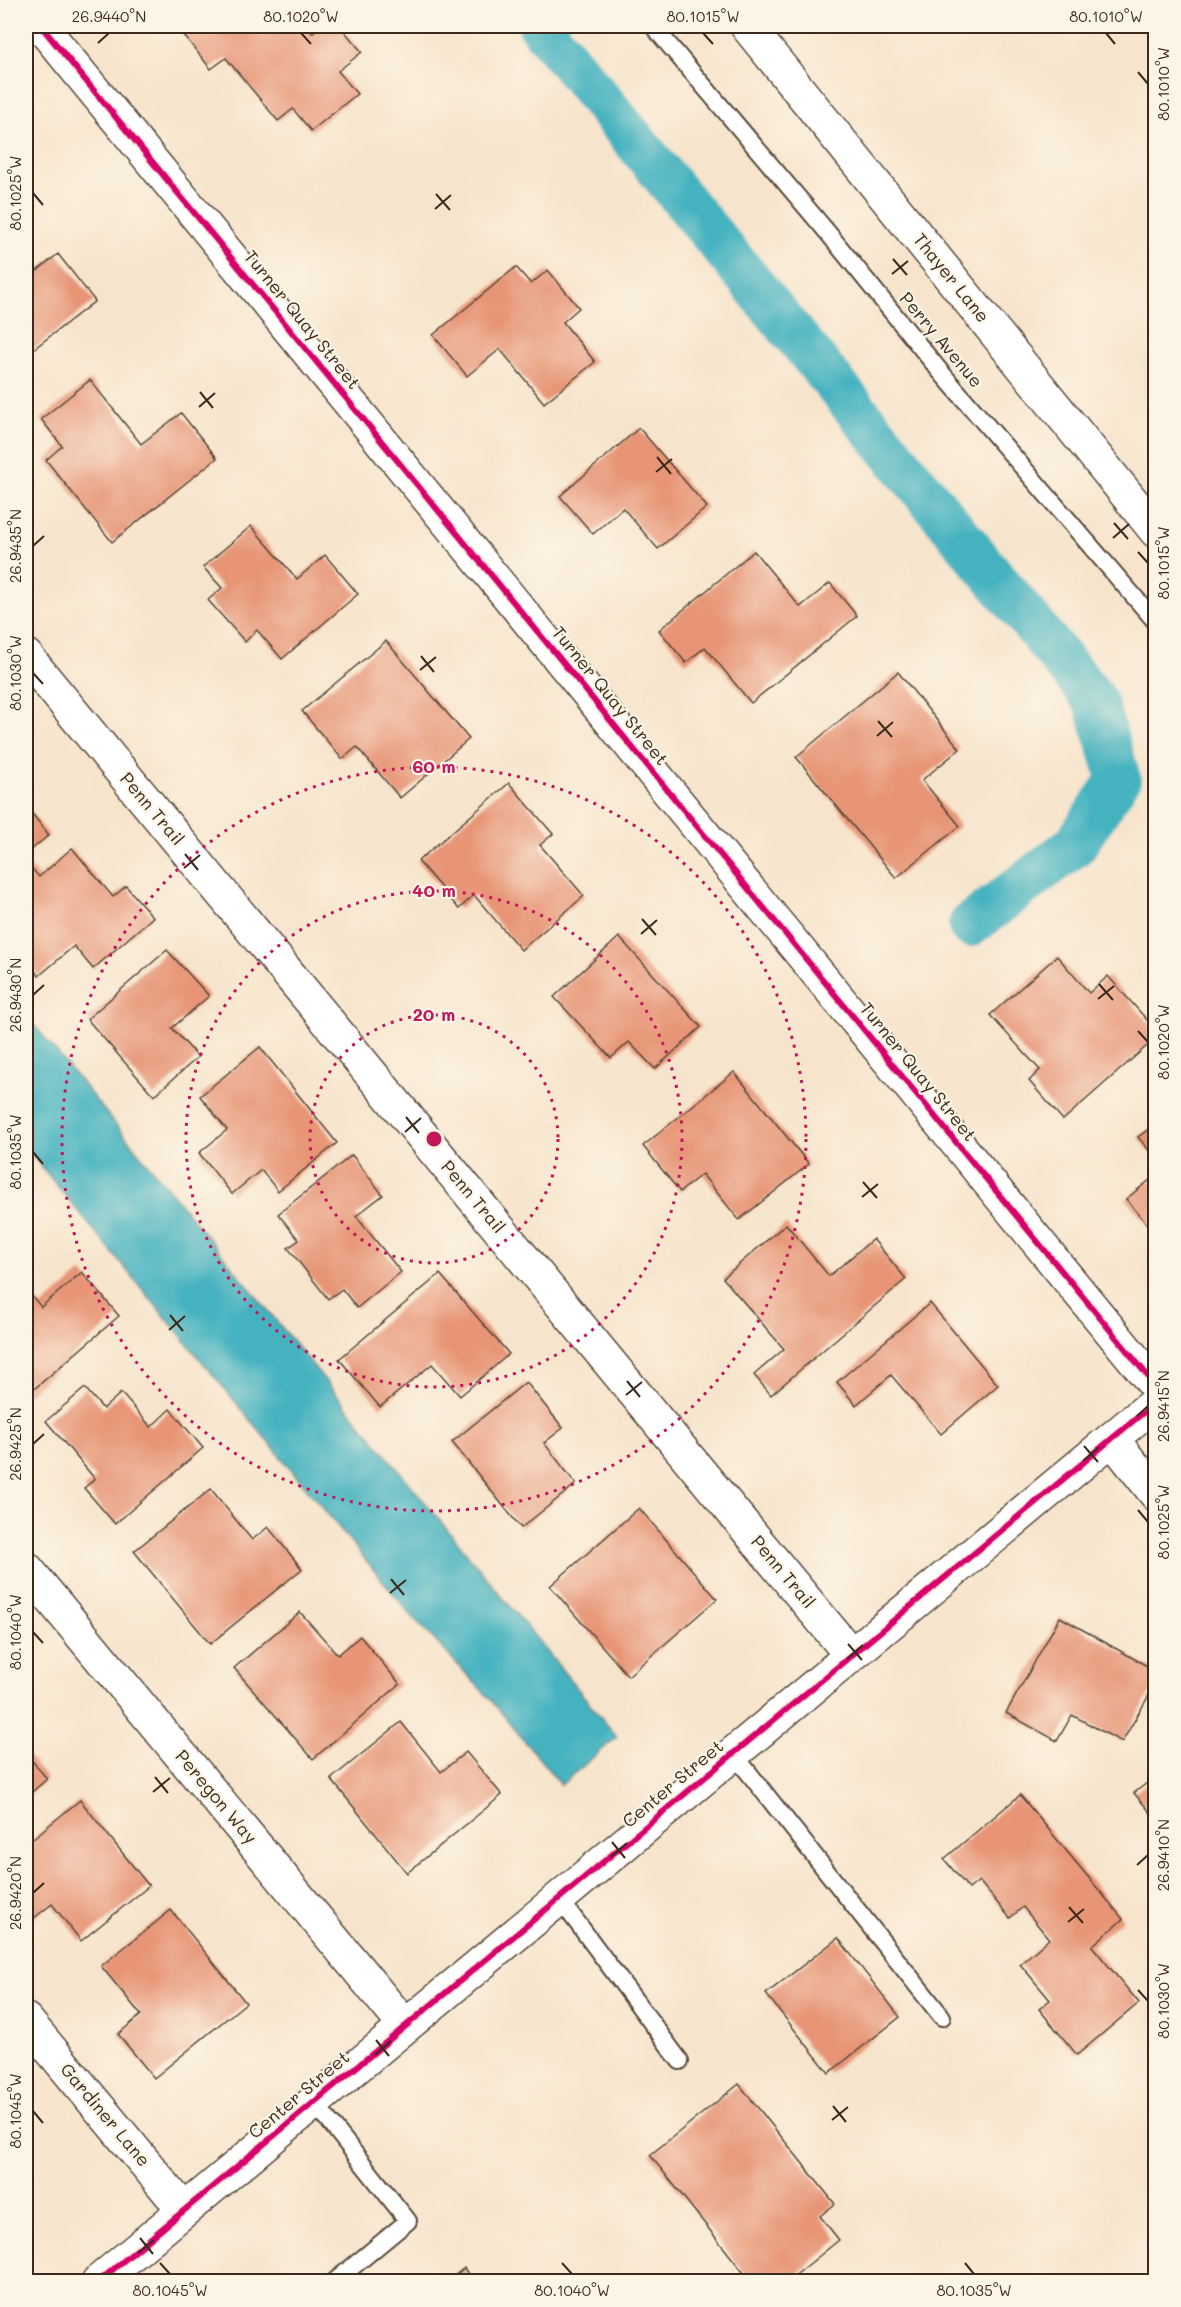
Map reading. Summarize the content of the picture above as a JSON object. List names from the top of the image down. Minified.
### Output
{"streets":{"street":["Thayer Lane","Turner Quay Street","Penn Trail","Center Street","Peregon Way","Gardiner Lane"],"lane":["Perry Avenue"]},"crossings":[["Penn Trail","Center Street"],["Center Street","Peregon Way"],["Center Street","Gardiner Lane"]],"coordinates":["26.9440°N","80.1020°W","80.1015°W","80.1010°W","80.1025°W","26.9435°N","80.1030°W","26.9430°N","80.1035°W","26.9415°N","26.9425°N","80.1040°W","26.9410°N","26.9420°N","80.1045°W"],"rings":["60 m","40 m","20 m"]}
